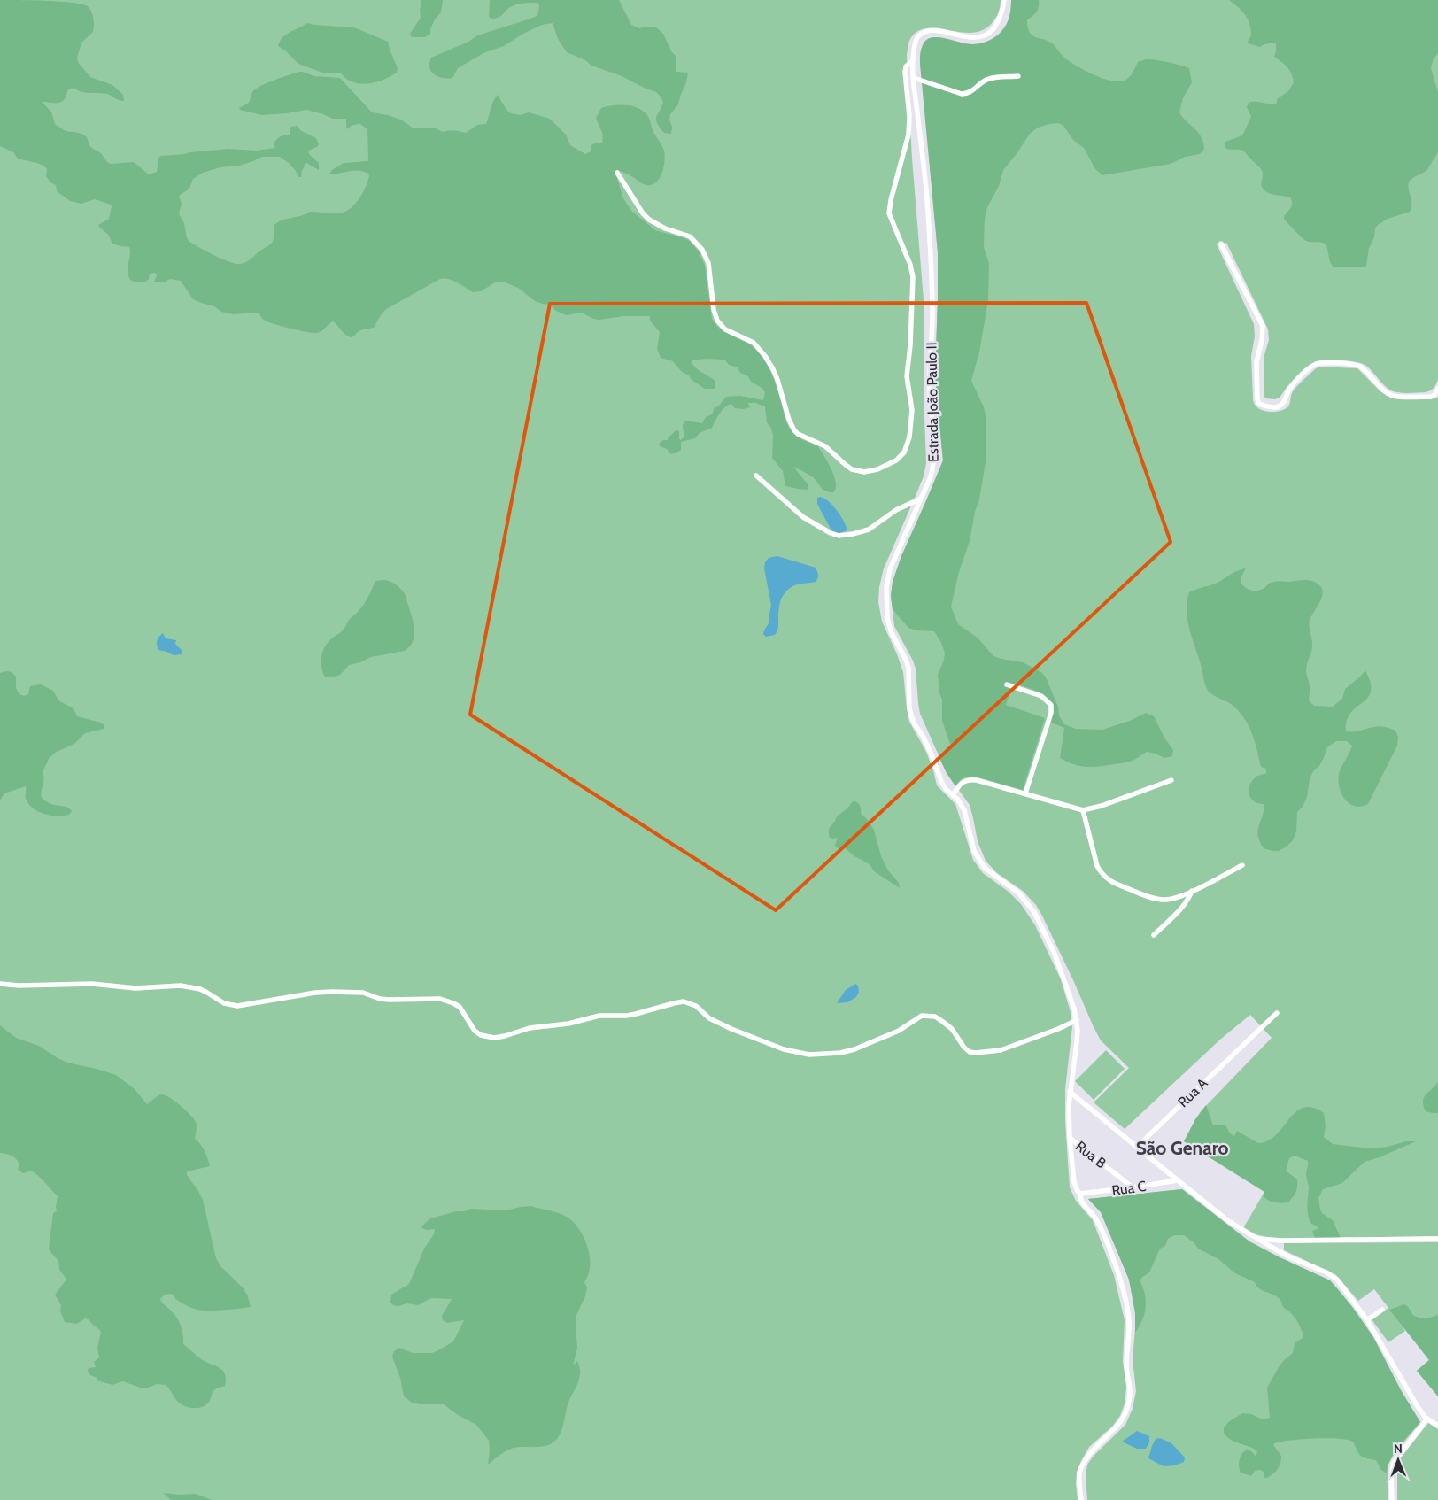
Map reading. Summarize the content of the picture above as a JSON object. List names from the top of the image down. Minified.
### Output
{"streets":{"street":["Estrada João Paulo II","Rua A","Rua B","Rua C"]},"crossings":[["Estrada João Paulo II","Rua B"],["Estrada João Paulo II","Rua C"],["Rua B","Rua C"]],"districts":["São Genaro"],"north":"top"}
